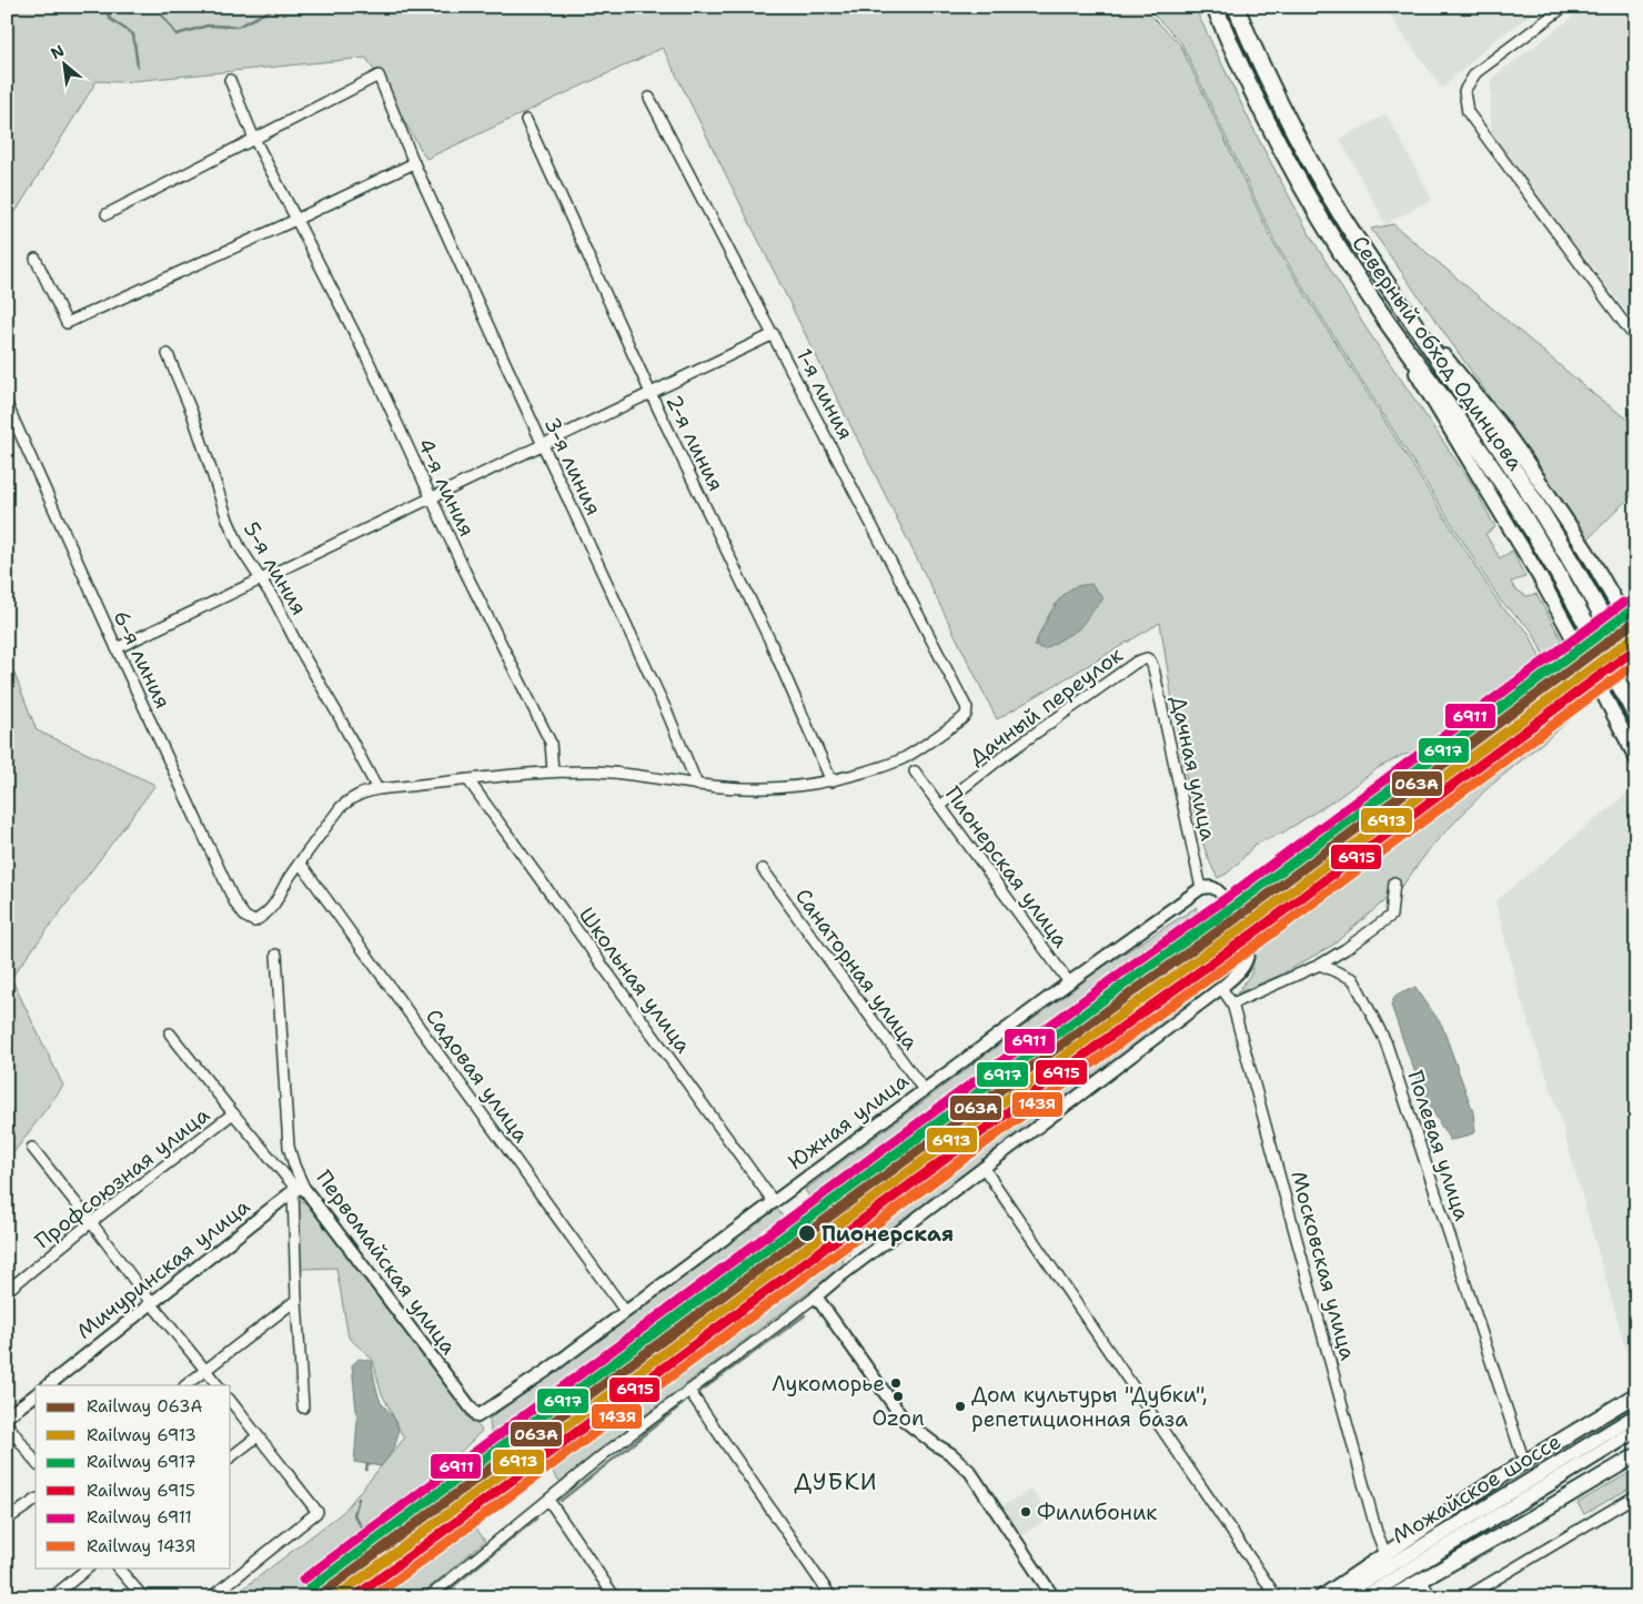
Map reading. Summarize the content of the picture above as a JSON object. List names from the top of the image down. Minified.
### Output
{"streets":{"highway":["Северный обход Одинцова"],"main road":["Можайское шоссе"],"street":["1-я линия","2-я линия","3-я линия","4-я линия","5-я линия","6-я линия","Дачный переулок","Дачная улица","Пионерская улица","Санаторная улица","Школьная улица","Садовая улица","Южная улица","Полевая улица","Профсоюзная улица","Первомайская улица","Московская улица","Мичуринская улица"]},"crossings":[["1-я линия","2-я линия"],["3-я линия","4-я линия"],["6-я линия","Садовая улица"],["Дачный переулок","Дачная улица"],["Дачный переулок","Пионерская улица"],["Дачная улица","Южная улица"],["Пионерская улица","Южная улица"],["Санаторная улица","Южная улица"],["Школьная улица","Южная улица"],["Садовая улица","Южная улица"],["Южная улица","Первомайская улица"],["Первомайская улица","Мичуринская улица"]],"districts":["ДУБКИ"],"places":["Пионерская","Лукоморье","Ozon","Дом культуры \"Дубки\", репетиционная база","Филибоник"],"lines":["rail line 6911","rail line 6917","rail line 063А","rail line 6913","rail line 6915","rail line 143Я"],"legend":["Railway 063А","Railway 6913","Railway 6917","Railway 6915","Railway 6911","Railway 143Я"],"north":"top left"}
